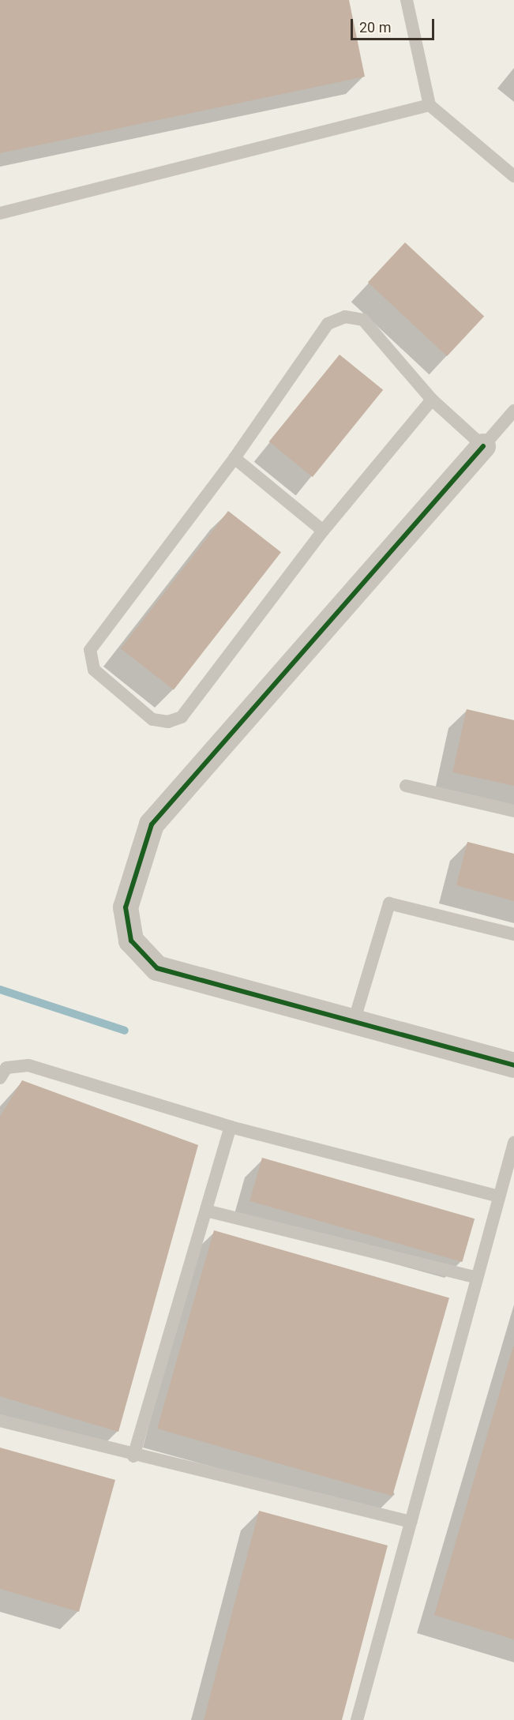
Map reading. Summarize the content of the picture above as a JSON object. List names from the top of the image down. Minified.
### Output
{"scale_bar":"20 m"}
